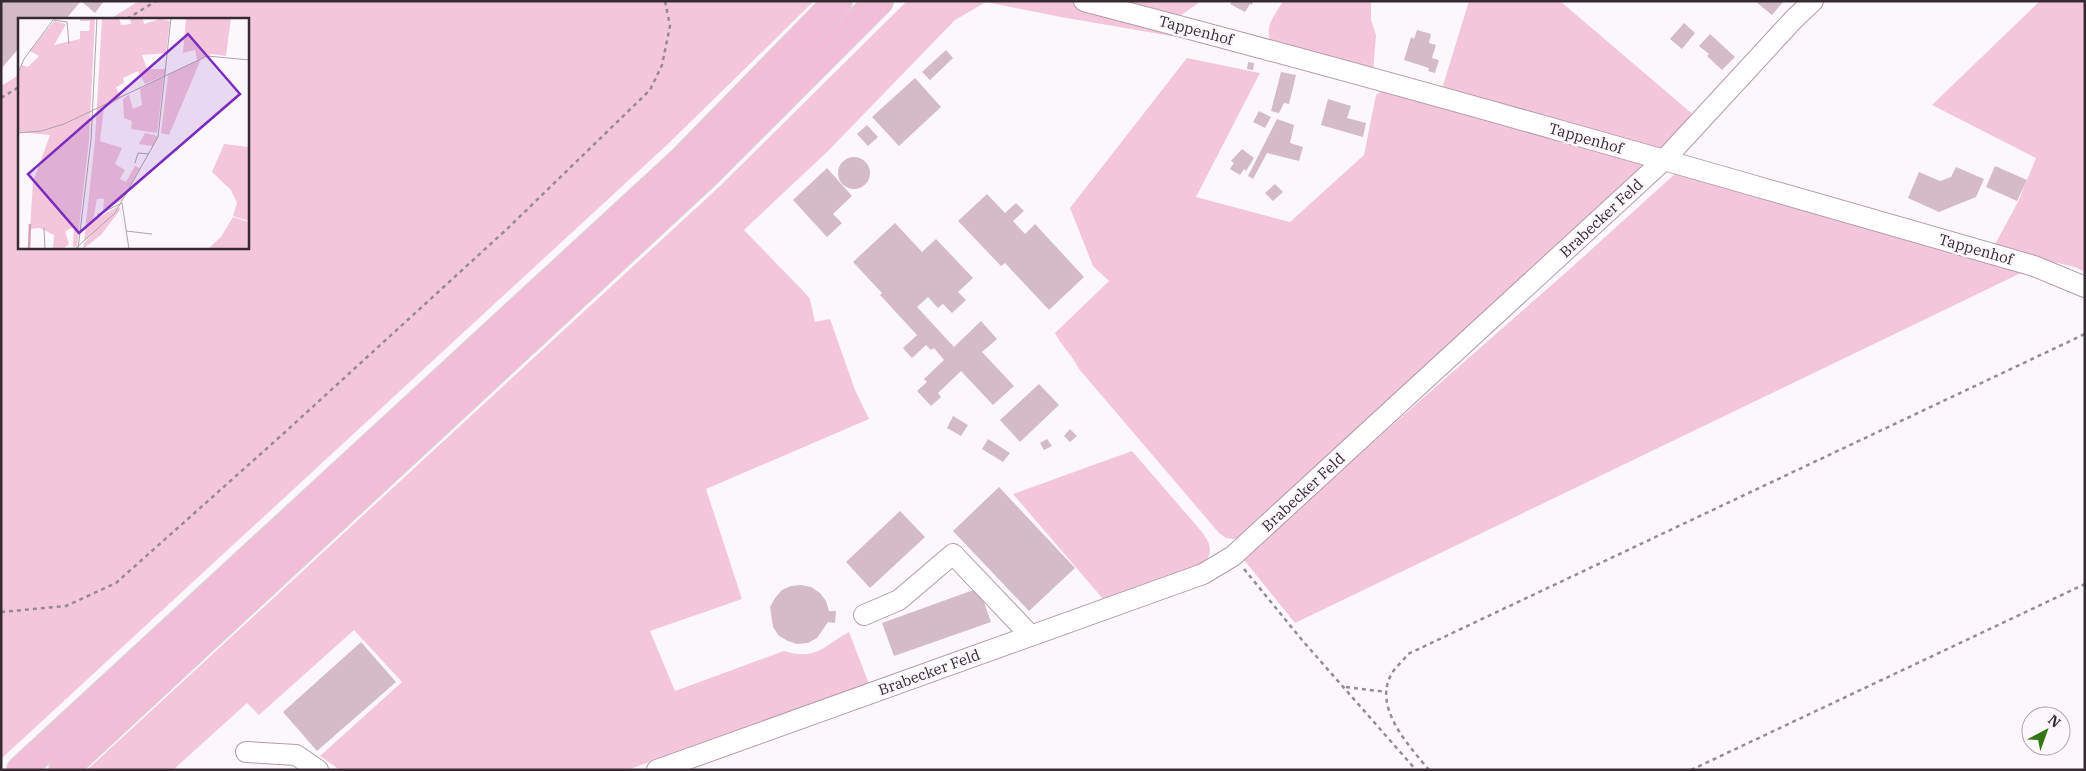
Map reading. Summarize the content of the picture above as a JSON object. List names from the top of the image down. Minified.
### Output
{"streets":{"street":["Tappenhof","Brabecker Feld"]},"crossings":[["Tappenhof","Brabecker Feld"]],"north":"top right"}
